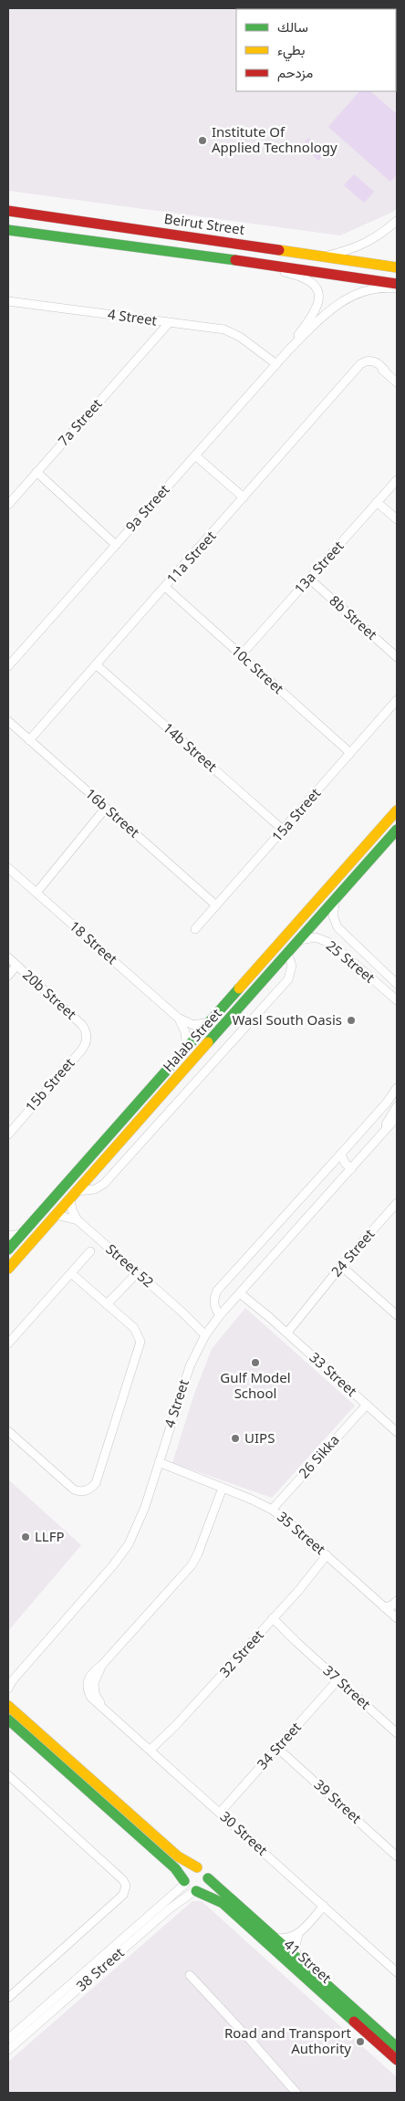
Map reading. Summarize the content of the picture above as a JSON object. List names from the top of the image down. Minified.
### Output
{"streets":{"street":["Beirut Street","4 Street","7a Street","9a Street","11a Street","13a Street","8b Street","10c Street","14b Street","16b Street","15a Street","18 Street","25 Street","20b Street","Halab Street","15b Street","24 Street","Street 52","33 Street","26 Sikka","35 Street","32 Street","37 Street","34 Street","39 Street","30 Street","41 Street","38 Street"]},"crossings":[["4 Street","7a Street"],["4 Street","9a Street"],["4 Street","Street 52"],["4 Street","33 Street"],["4 Street","35 Street"],["11a Street","10c Street"],["11a Street","14b Street"],["11a Street","16b Street"],["13a Street","8b Street"],["13a Street","10c Street"],["10c Street","15a Street"],["14b Street","15a Street"],["16b Street","15a Street"],["18 Street","Halab Street"],["25 Street","Halab Street"],["20b Street","15b Street"],["Halab Street","Street 52"],["24 Street","33 Street"],["33 Street","26 Sikka"],["26 Sikka","35 Street"],["35 Street","32 Street"],["35 Street","30 Street"],["32 Street","37 Street"],["32 Street","30 Street"],["37 Street","34 Street"],["34 Street","39 Street"],["34 Street","30 Street"],["41 Street","38 Street"]],"places":["Institute Of Applied Technology","Wasl South Oasis","Gulf Model School","UIPS","LLFP","Road and Transport Authority"],"legend":["سالك","بطيء","مزدحم"]}
